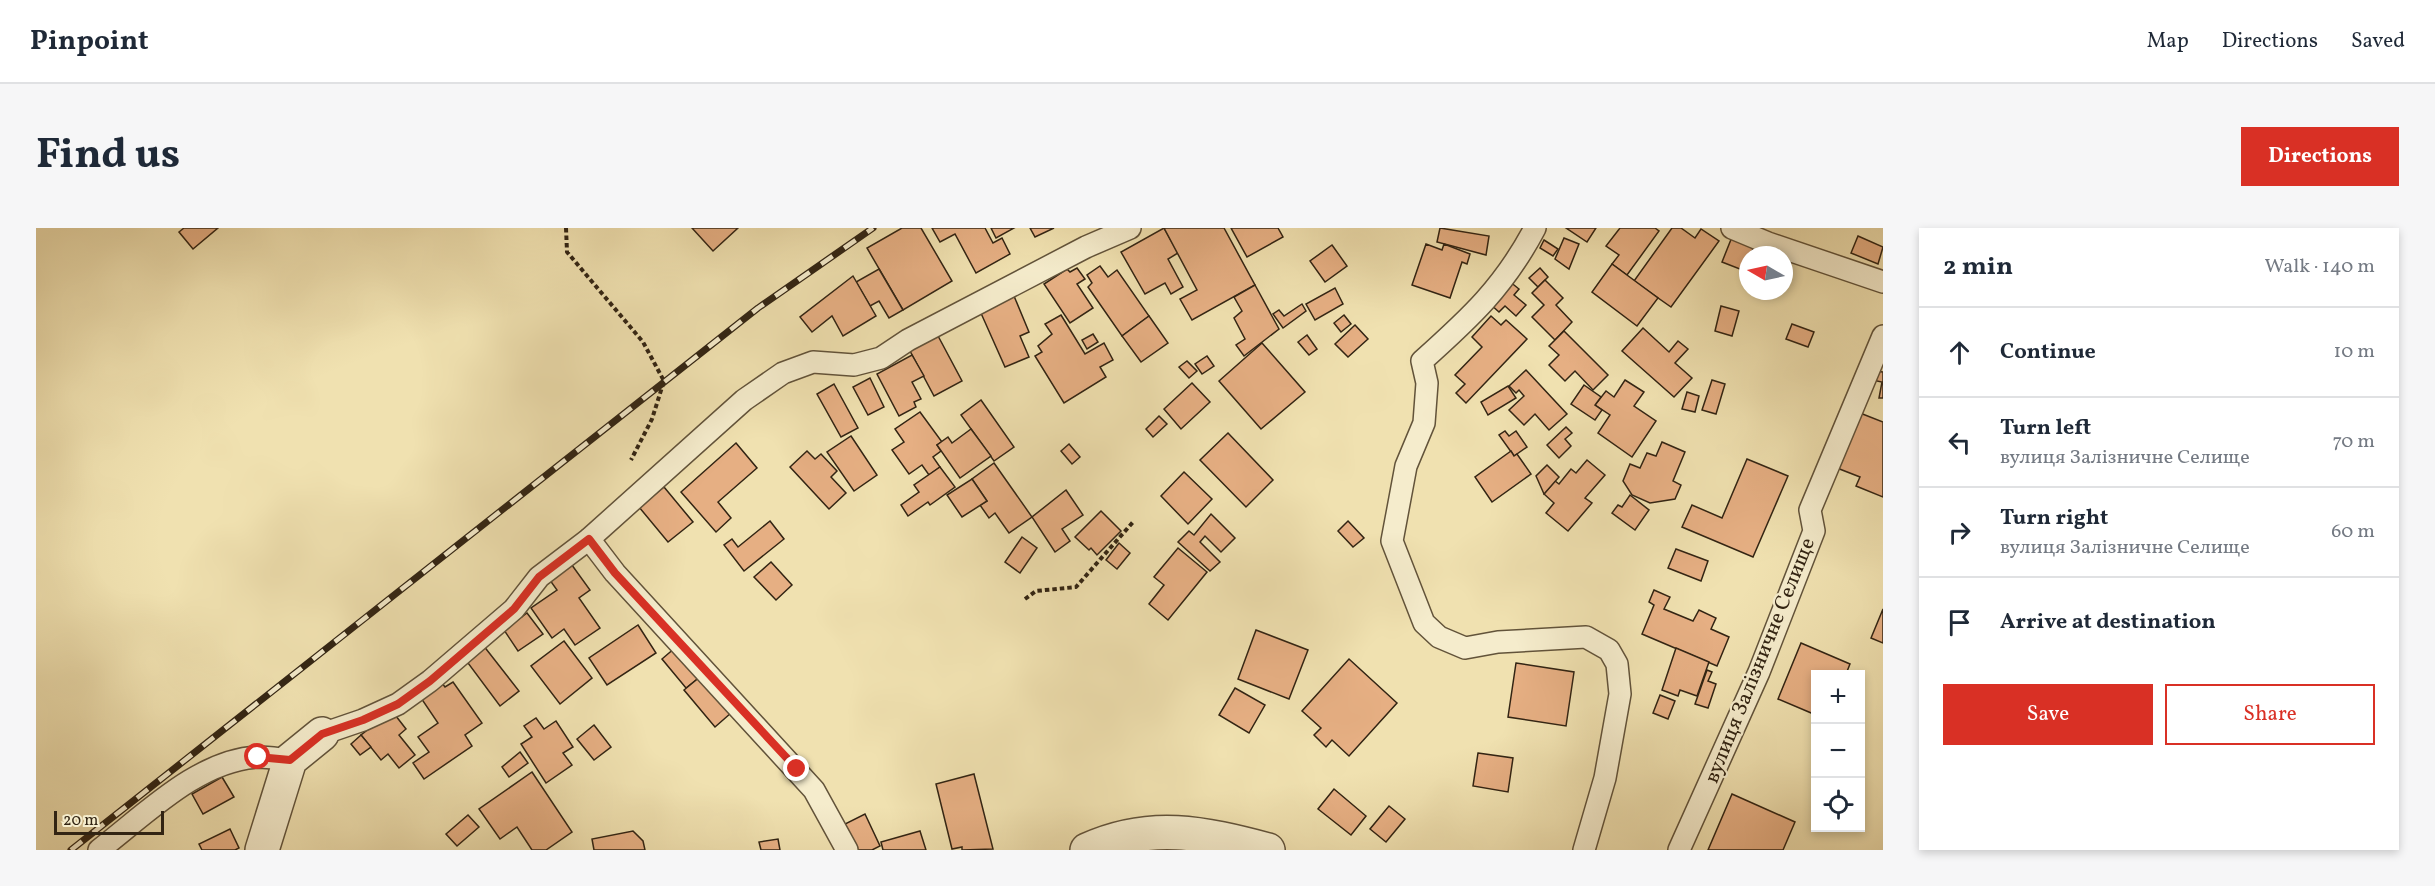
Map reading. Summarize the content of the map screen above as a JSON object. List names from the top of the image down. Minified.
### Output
{"streets":{"lane":["вулиця Залізничне Селище"]},"scale_bar":"20 m","north":"left","page":{"header":"Pinpoint","nav":["Map","Directions","Saved"],"title":"Find us","buttons":["Directions",["Save","Share"]],"heading":["2 min","Walk · 140 m"],"list":[["Continue","10 m"],["Turn left","вулиця Залізничне Селище","70 m"],["Turn right","вулиця Залізничне Селище","60 m"],"Arrive at destination"],"map_buttons":["+","−"],"scale":"20 m"}}
